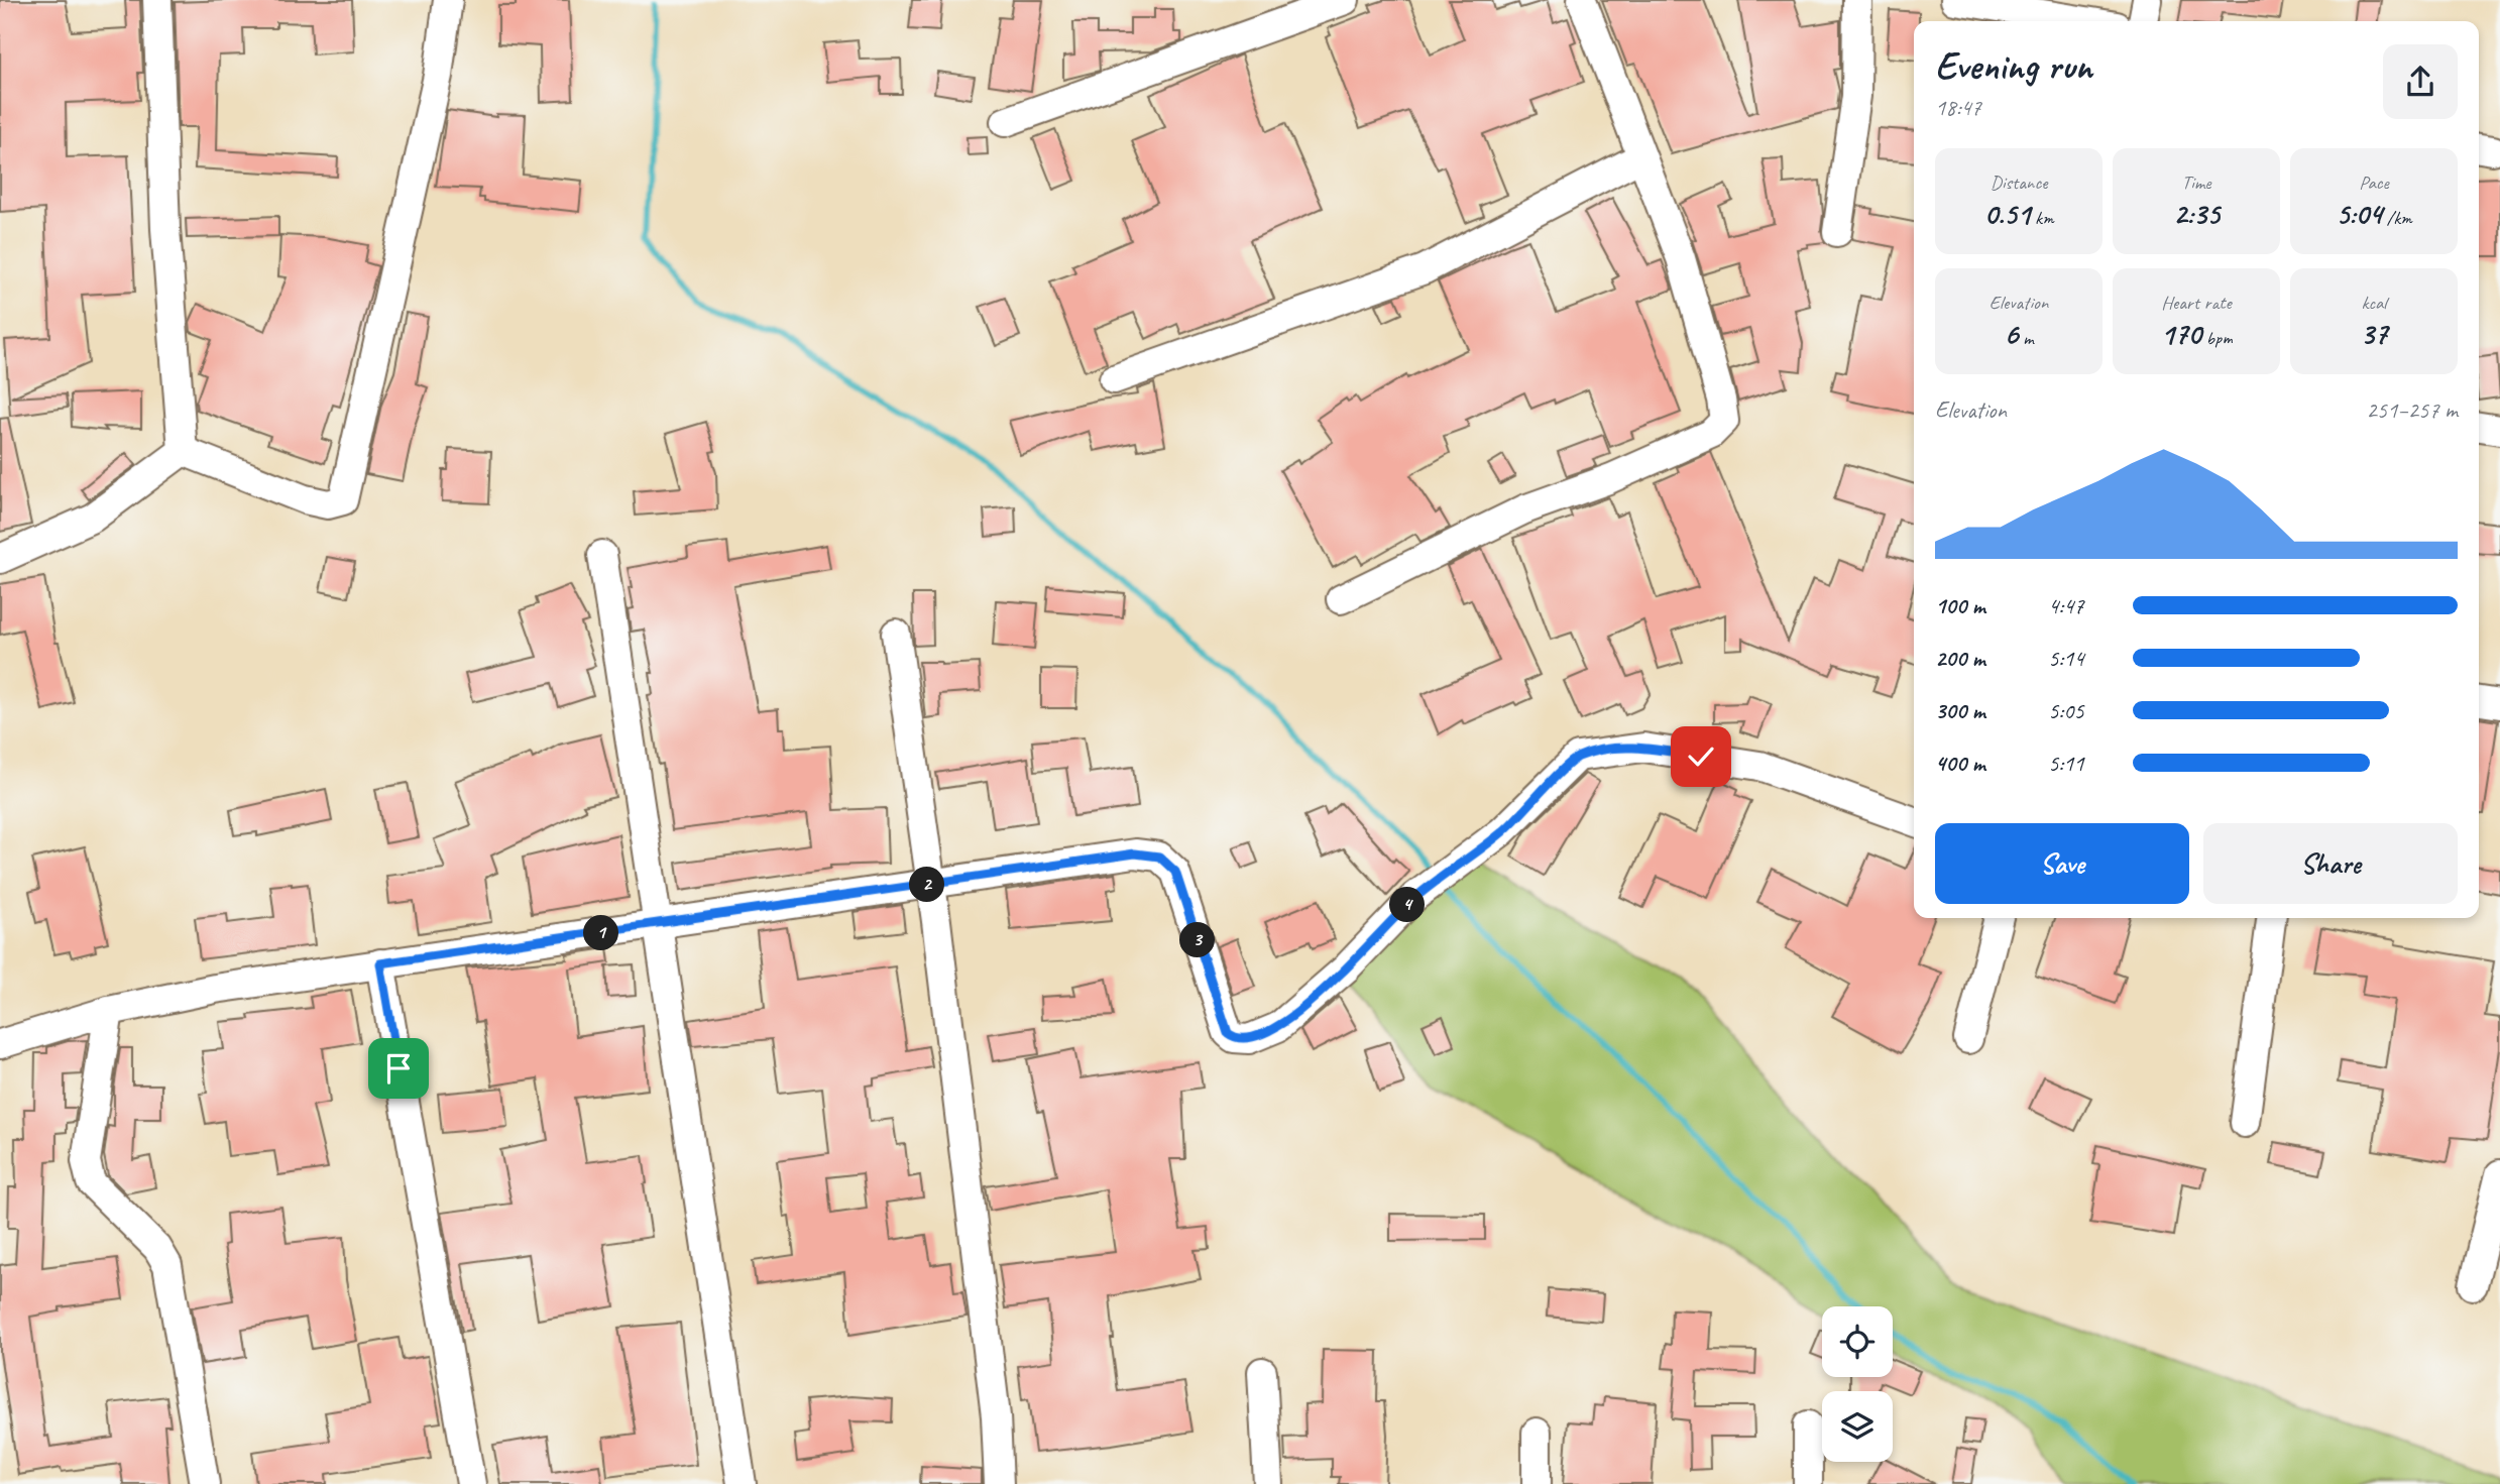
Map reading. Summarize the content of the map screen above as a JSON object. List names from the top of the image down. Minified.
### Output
{"page":{"heading":["Evening run","18:47"],"stats":[["Distance","0.51 km"],["Time","2:35"],["Pace","5:04 /km"],["Elevation","6 m"],["Heart rate","170 bpm"],["kcal","37"]],"chart":["Elevation","251–257 m"],"list":[{"name":"100 m","note":"4:47"},{"name":"200 m","note":"5:14"},{"name":"300 m","note":"5:05"},{"name":"400 m","note":"5:11"}],"buttons":["Save","Share"],"pins":["2","4","1","3"]}}
